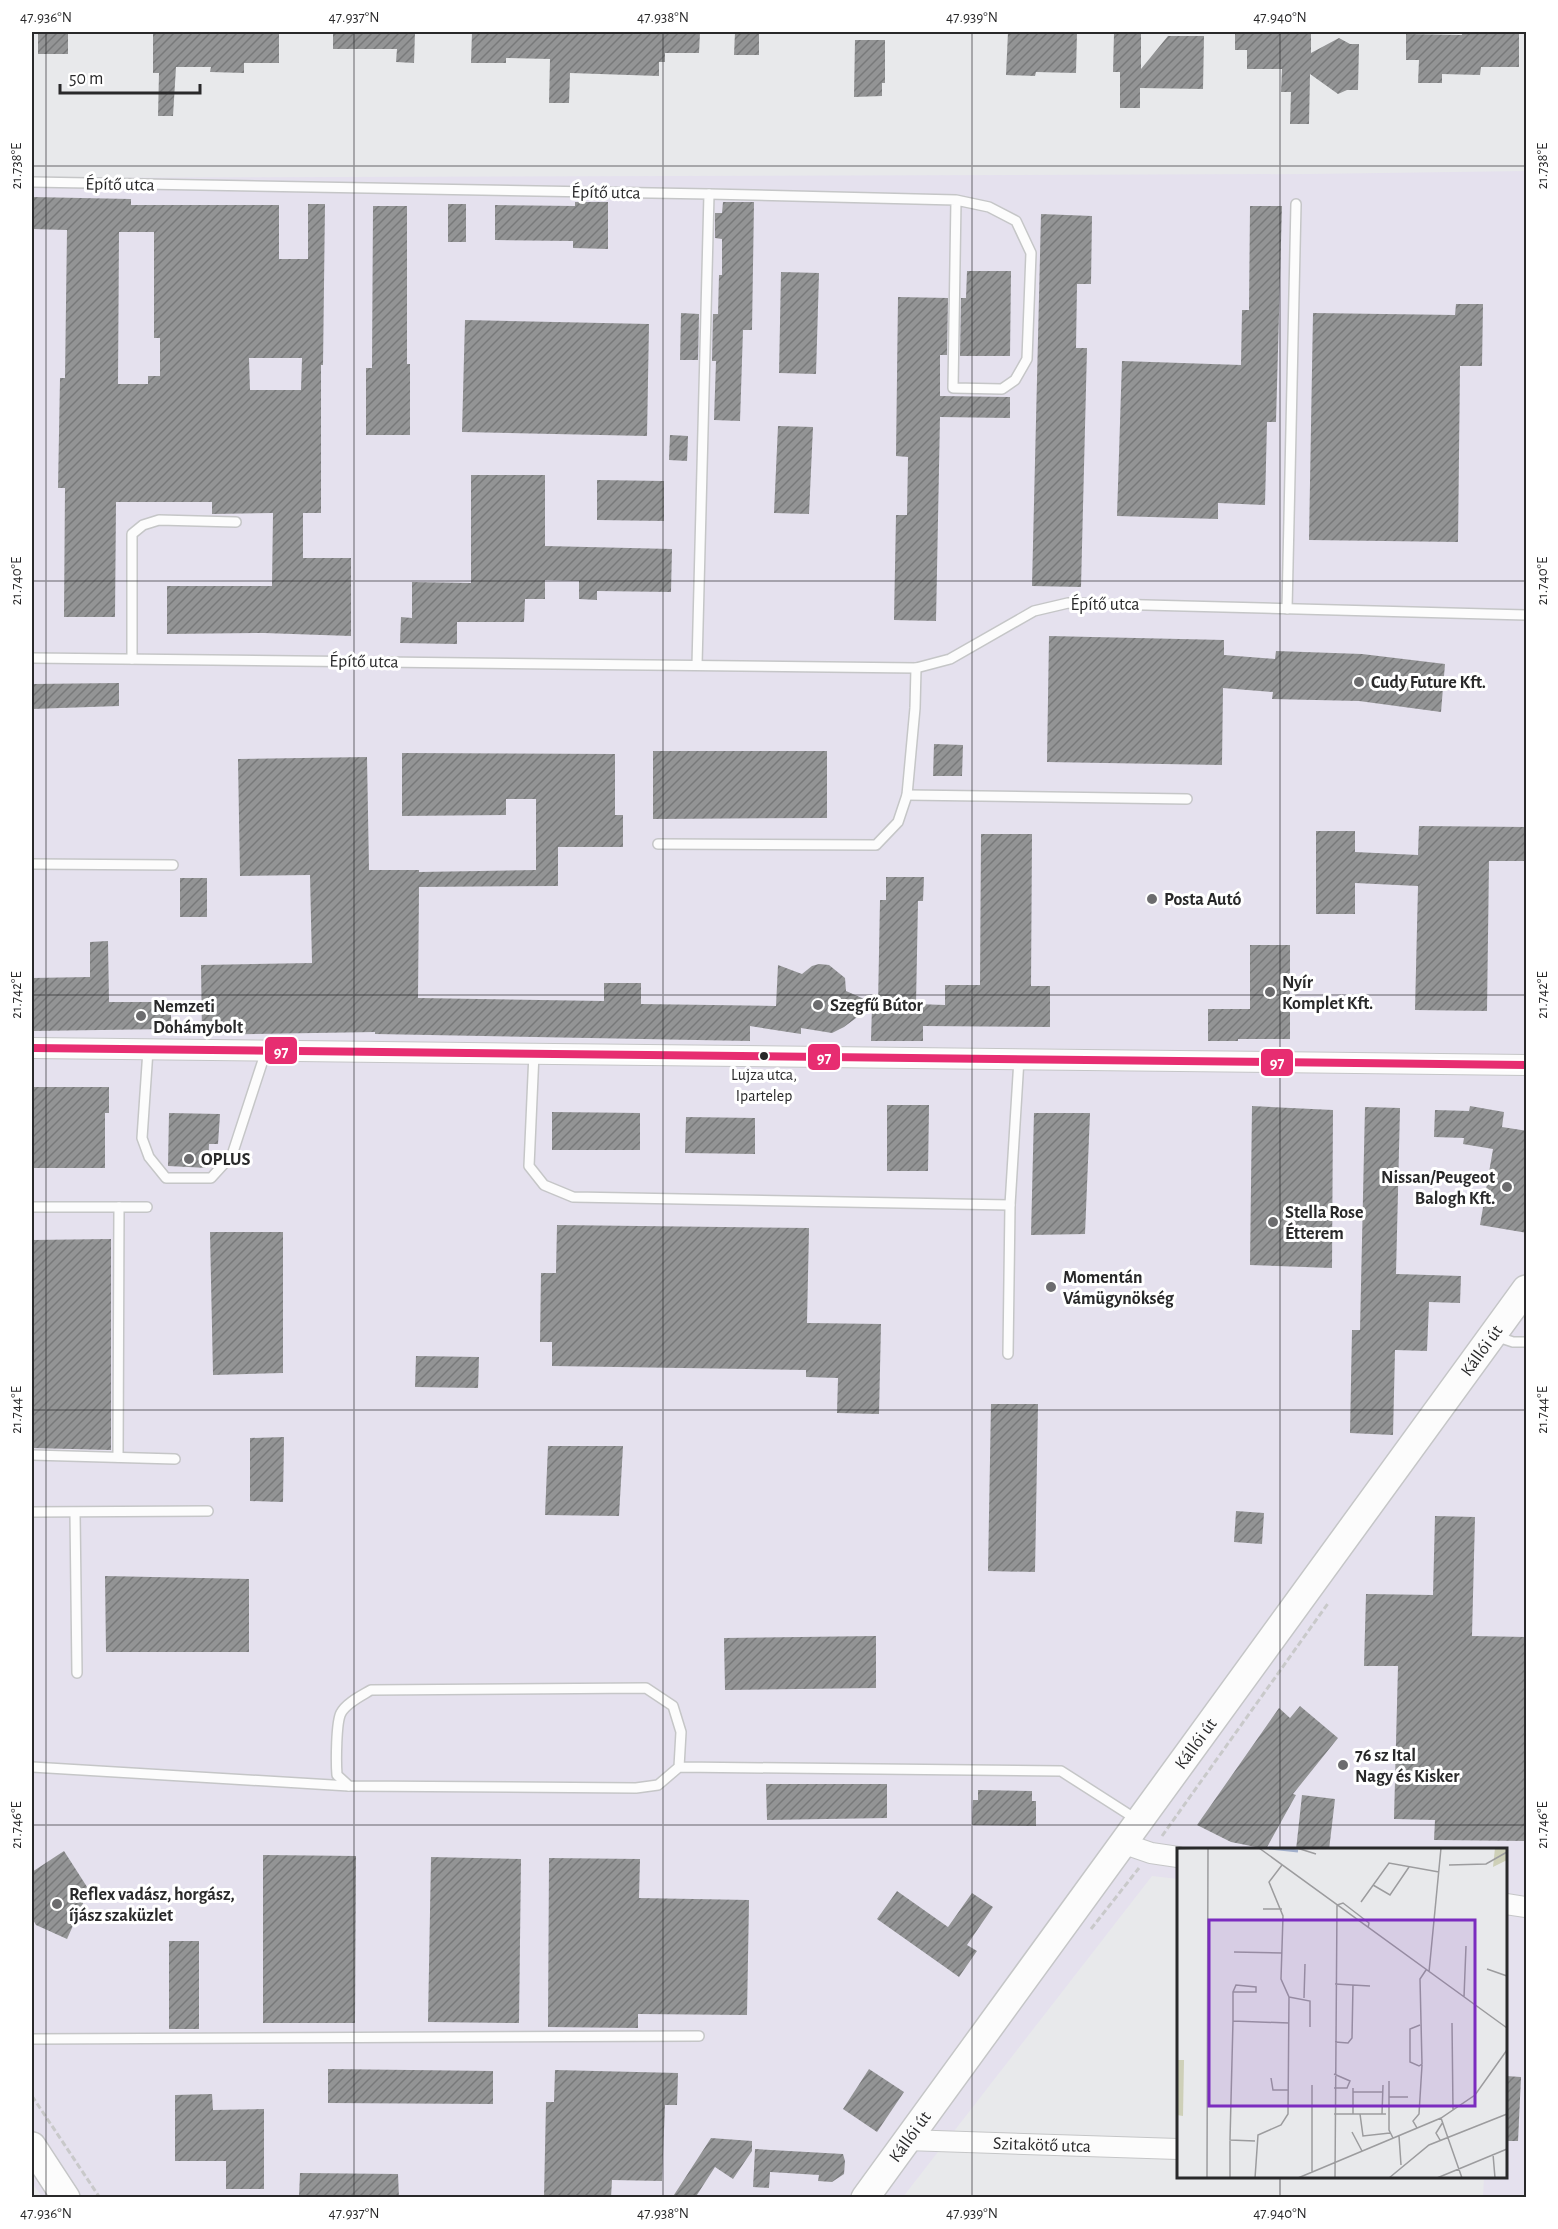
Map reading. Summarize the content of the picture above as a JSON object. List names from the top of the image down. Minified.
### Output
{"streets":{"main road":["Kállói út"],"street":["Szitakötő utca"],"lane":["Építő utca"]},"crossings":[["Kállói út","Szitakötő utca"]],"places":["Cudy Future Kft.","Posta Autó","Nyír Komplet Kft.","Szegfű Bútor","Nemzeti Dohámybolt","Lujza utca, Ipartelep","OPLUS","Nissan/Peugeot Balogh Kft.","Stella Rose Étterem","Momentán Vámügynökség","76 sz Ital Nagy és Kisker","Reflex vadász, horgász, íjász szaküzlet"],"lines":["transit line 97"],"scale_bar":"50 m","coordinates":["47.936°N","47.937°N","47.938°N","47.939°N","47.940°N","21.738°E","21.740°E","21.742°E","21.744°E","21.746°E"]}
